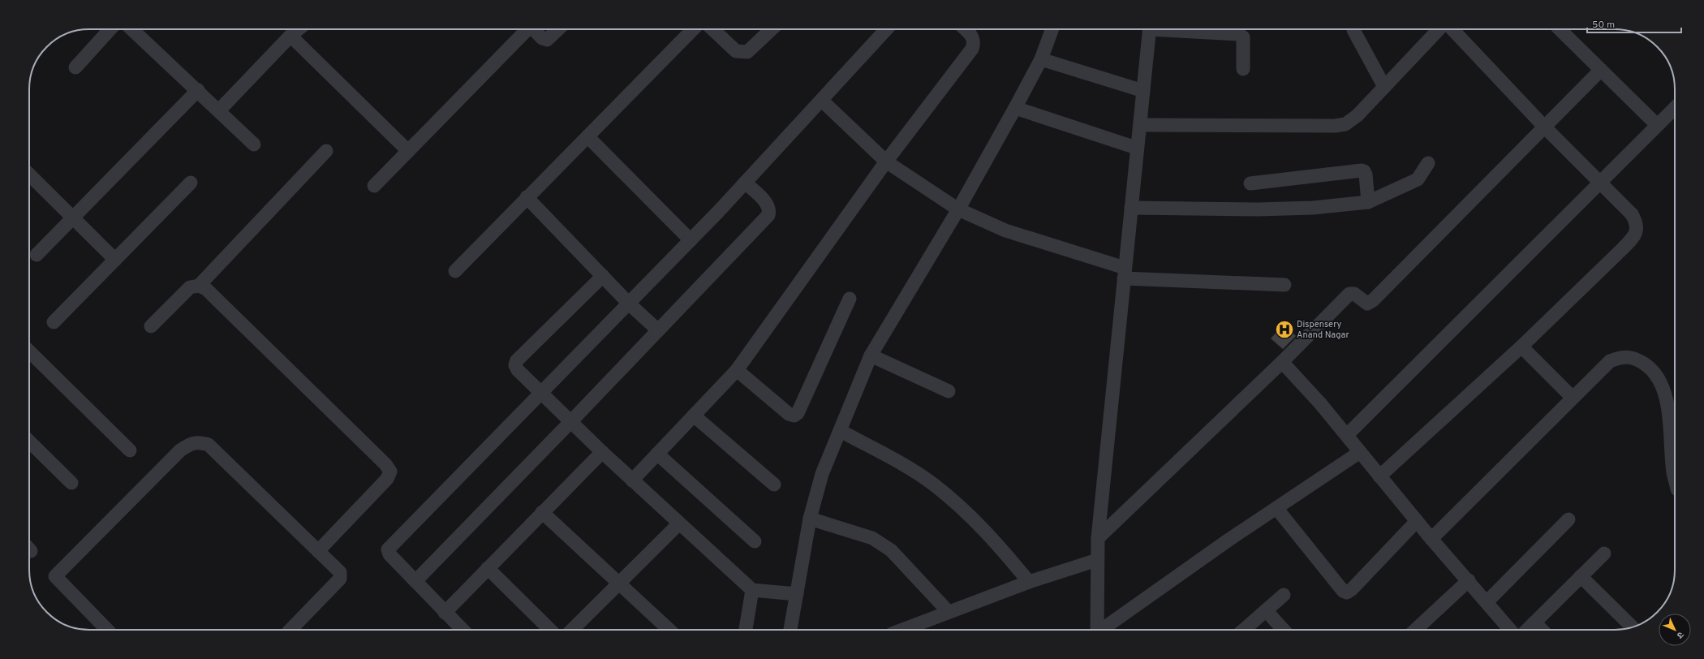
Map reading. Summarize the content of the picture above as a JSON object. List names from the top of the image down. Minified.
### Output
{"places":{"hospital":["Dispensery Anand Nagar"]},"scale_bar":"50 m","north":"bottom right"}
